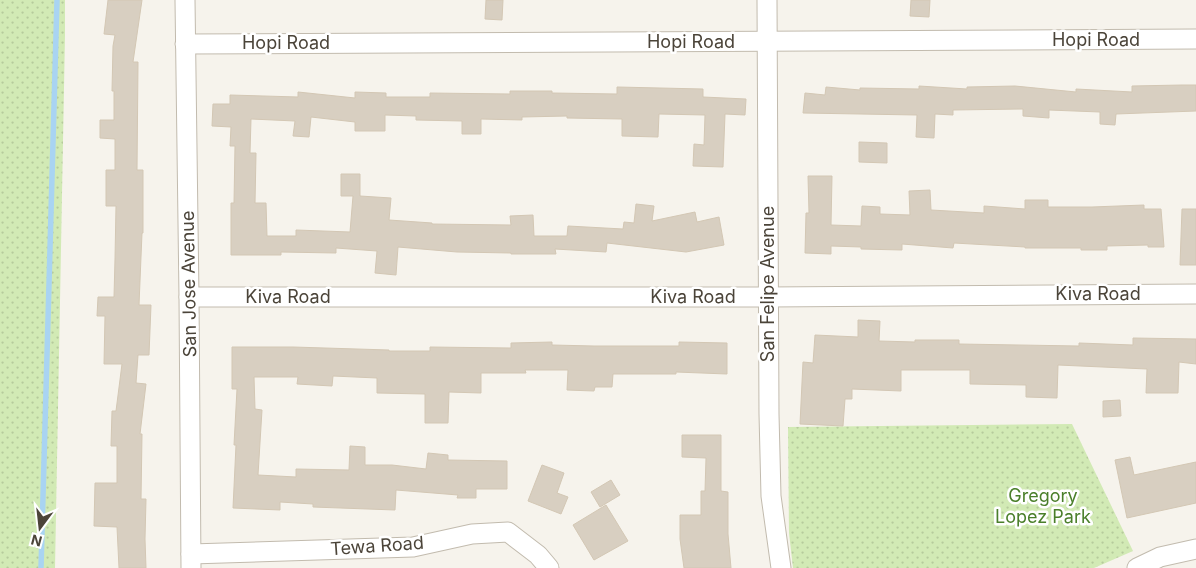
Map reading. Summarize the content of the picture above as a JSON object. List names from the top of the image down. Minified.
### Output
{"streets":{"street":["Hopi Road","San Jose Avenue","San Felipe Avenue","Kiva Road","Tewa Road"]},"crossings":[["Hopi Road","San Jose Avenue"],["Hopi Road","San Felipe Avenue"],["San Jose Avenue","Kiva Road"],["San Jose Avenue","Tewa Road"],["San Felipe Avenue","Kiva Road"]],"parks":["Gregory Lopez Park"],"north":"bottom"}
